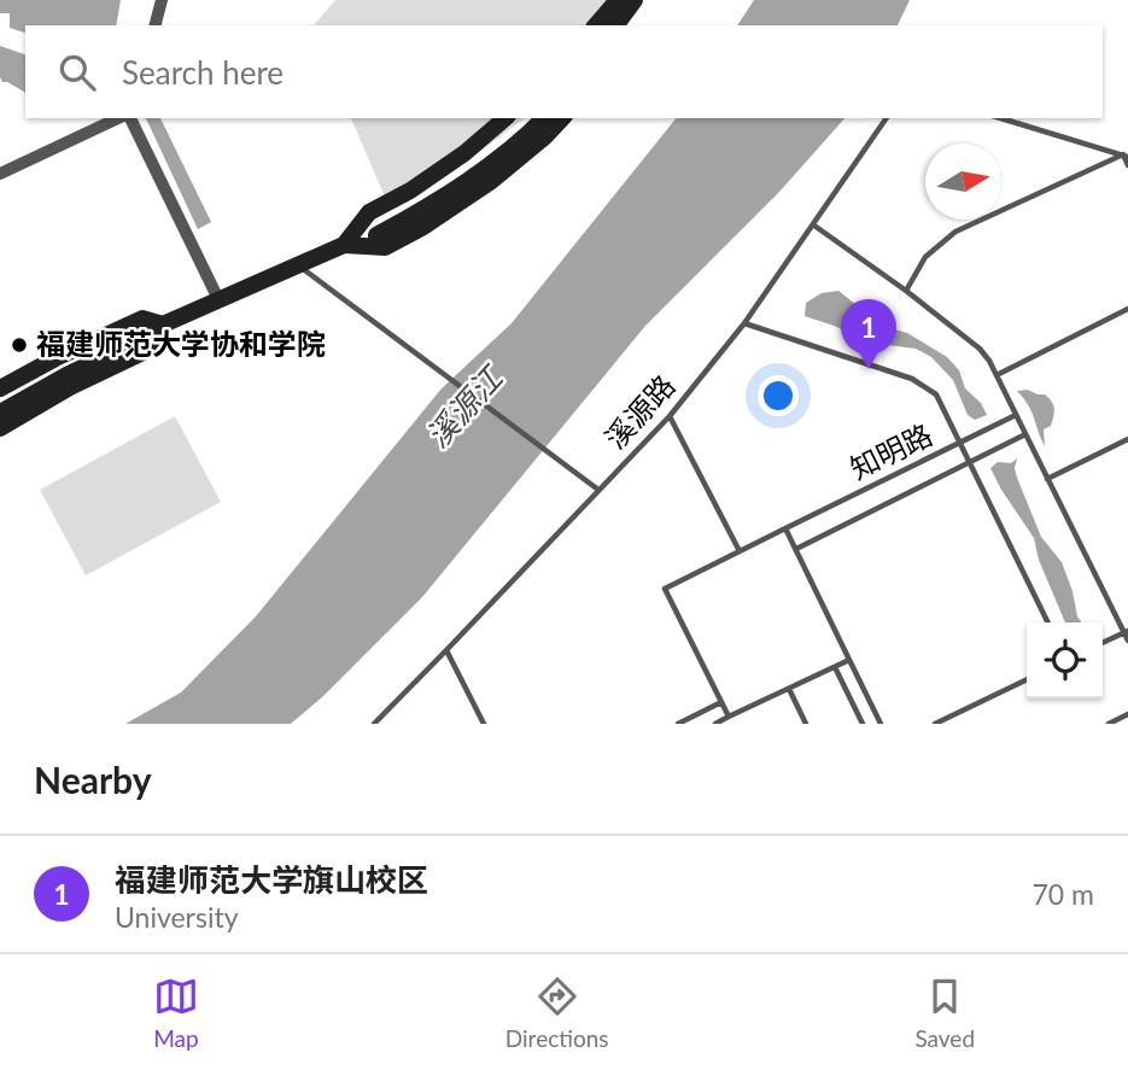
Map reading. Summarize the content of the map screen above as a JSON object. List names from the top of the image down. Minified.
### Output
{"streets":{"lane":["溪源路","知明路"]},"water":["溪源江"],"places":["福建师范大学协和学院"],"north":"right","page":{"search":"Search here","pins":"1","heading":"Nearby","list":[{"mark":"1","name":"福建师范大学旗山校区","note":"University","value":"70 m"}],"nav":["Map","Directions","Saved"]}}
